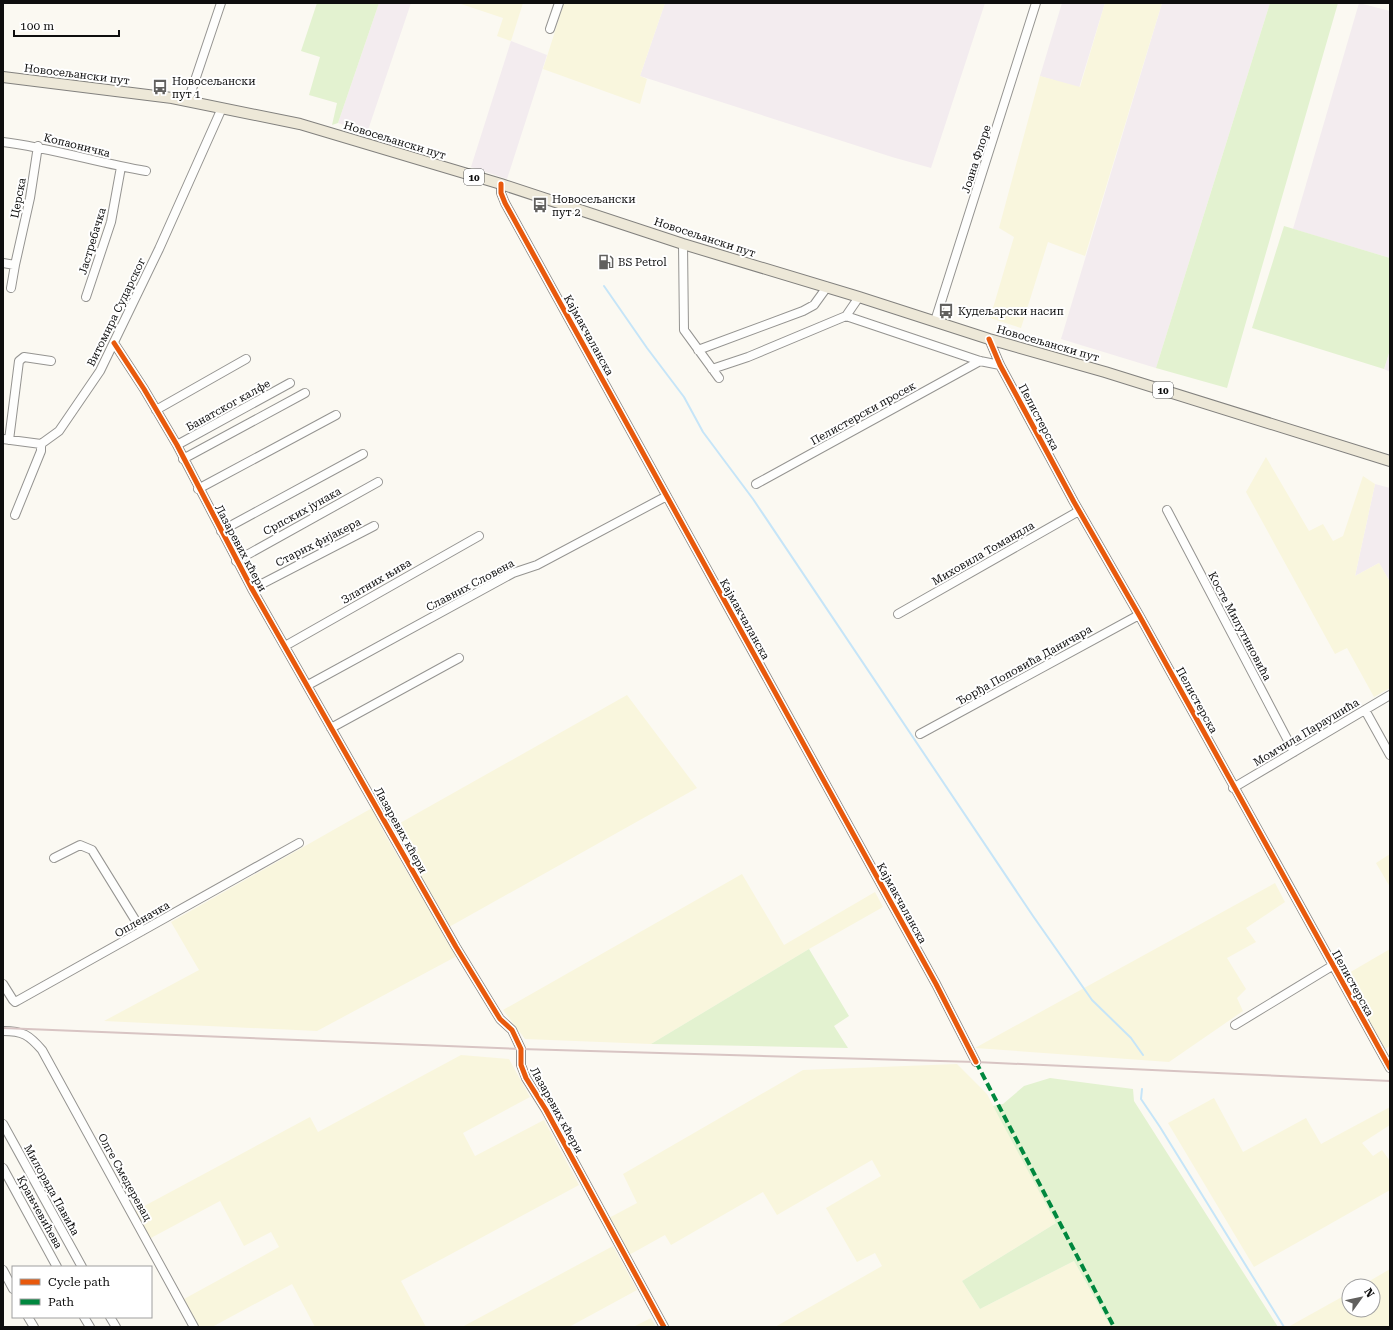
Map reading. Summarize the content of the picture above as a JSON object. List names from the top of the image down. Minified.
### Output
{"streets":{"main road":["Новосељански пут","10"],"street":["Копаоничка","Јоана Флоре","Церска","Јастребачка","Витомира Сударског","Кајмакчаланска","Банатског калфе","Пелистерски просек","Пелистерска","Српских јунака","Старих фијакера","Лазаревих кћери","Миховила Томандла","Златних њива","Славних Словена","Косте Милутиновића","Ђорђа Поповића Даничара","Момчила Параушића","Опленачка","Олге Смедеревац","Милорада Павића","Крањчевићева"]},"crossings":[["Новосељански пут","Јоана Флоре"],["Новосељански пут","Витомира Сударског"],["Новосељански пут","Кајмакчаланска"],["Новосељански пут","Пелистерска"],["Копаоничка","Церска"],["Копаоничка","Јастребачка"],["Витомира Сударског","Лазаревих кћери"],["Кајмакчаланска","Славних Словена"],["Банатског калфе","Лазаревих кћери"],["Пелистерска","Миховила Томандла"],["Пелистерска","Ђорђа Поповића Даничара"],["Пелистерска","Момчила Параушића"],["Српских јунака","Лазаревих кћери"],["Старих фијакера","Лазаревих кћери"],["Лазаревих кћери","Златних њива"],["Лазаревих кћери","Славних Словена"],["Косте Милутиновића","Момчила Параушића"]],"places":{"bus stop":["Новосељански пут 1","Новосељански пут 2","Кудељарски насип"],"fuel station":["BS Petrol"]},"legend":["Cycle path","Path"],"scale_bar":"100 m","north":"top right"}
